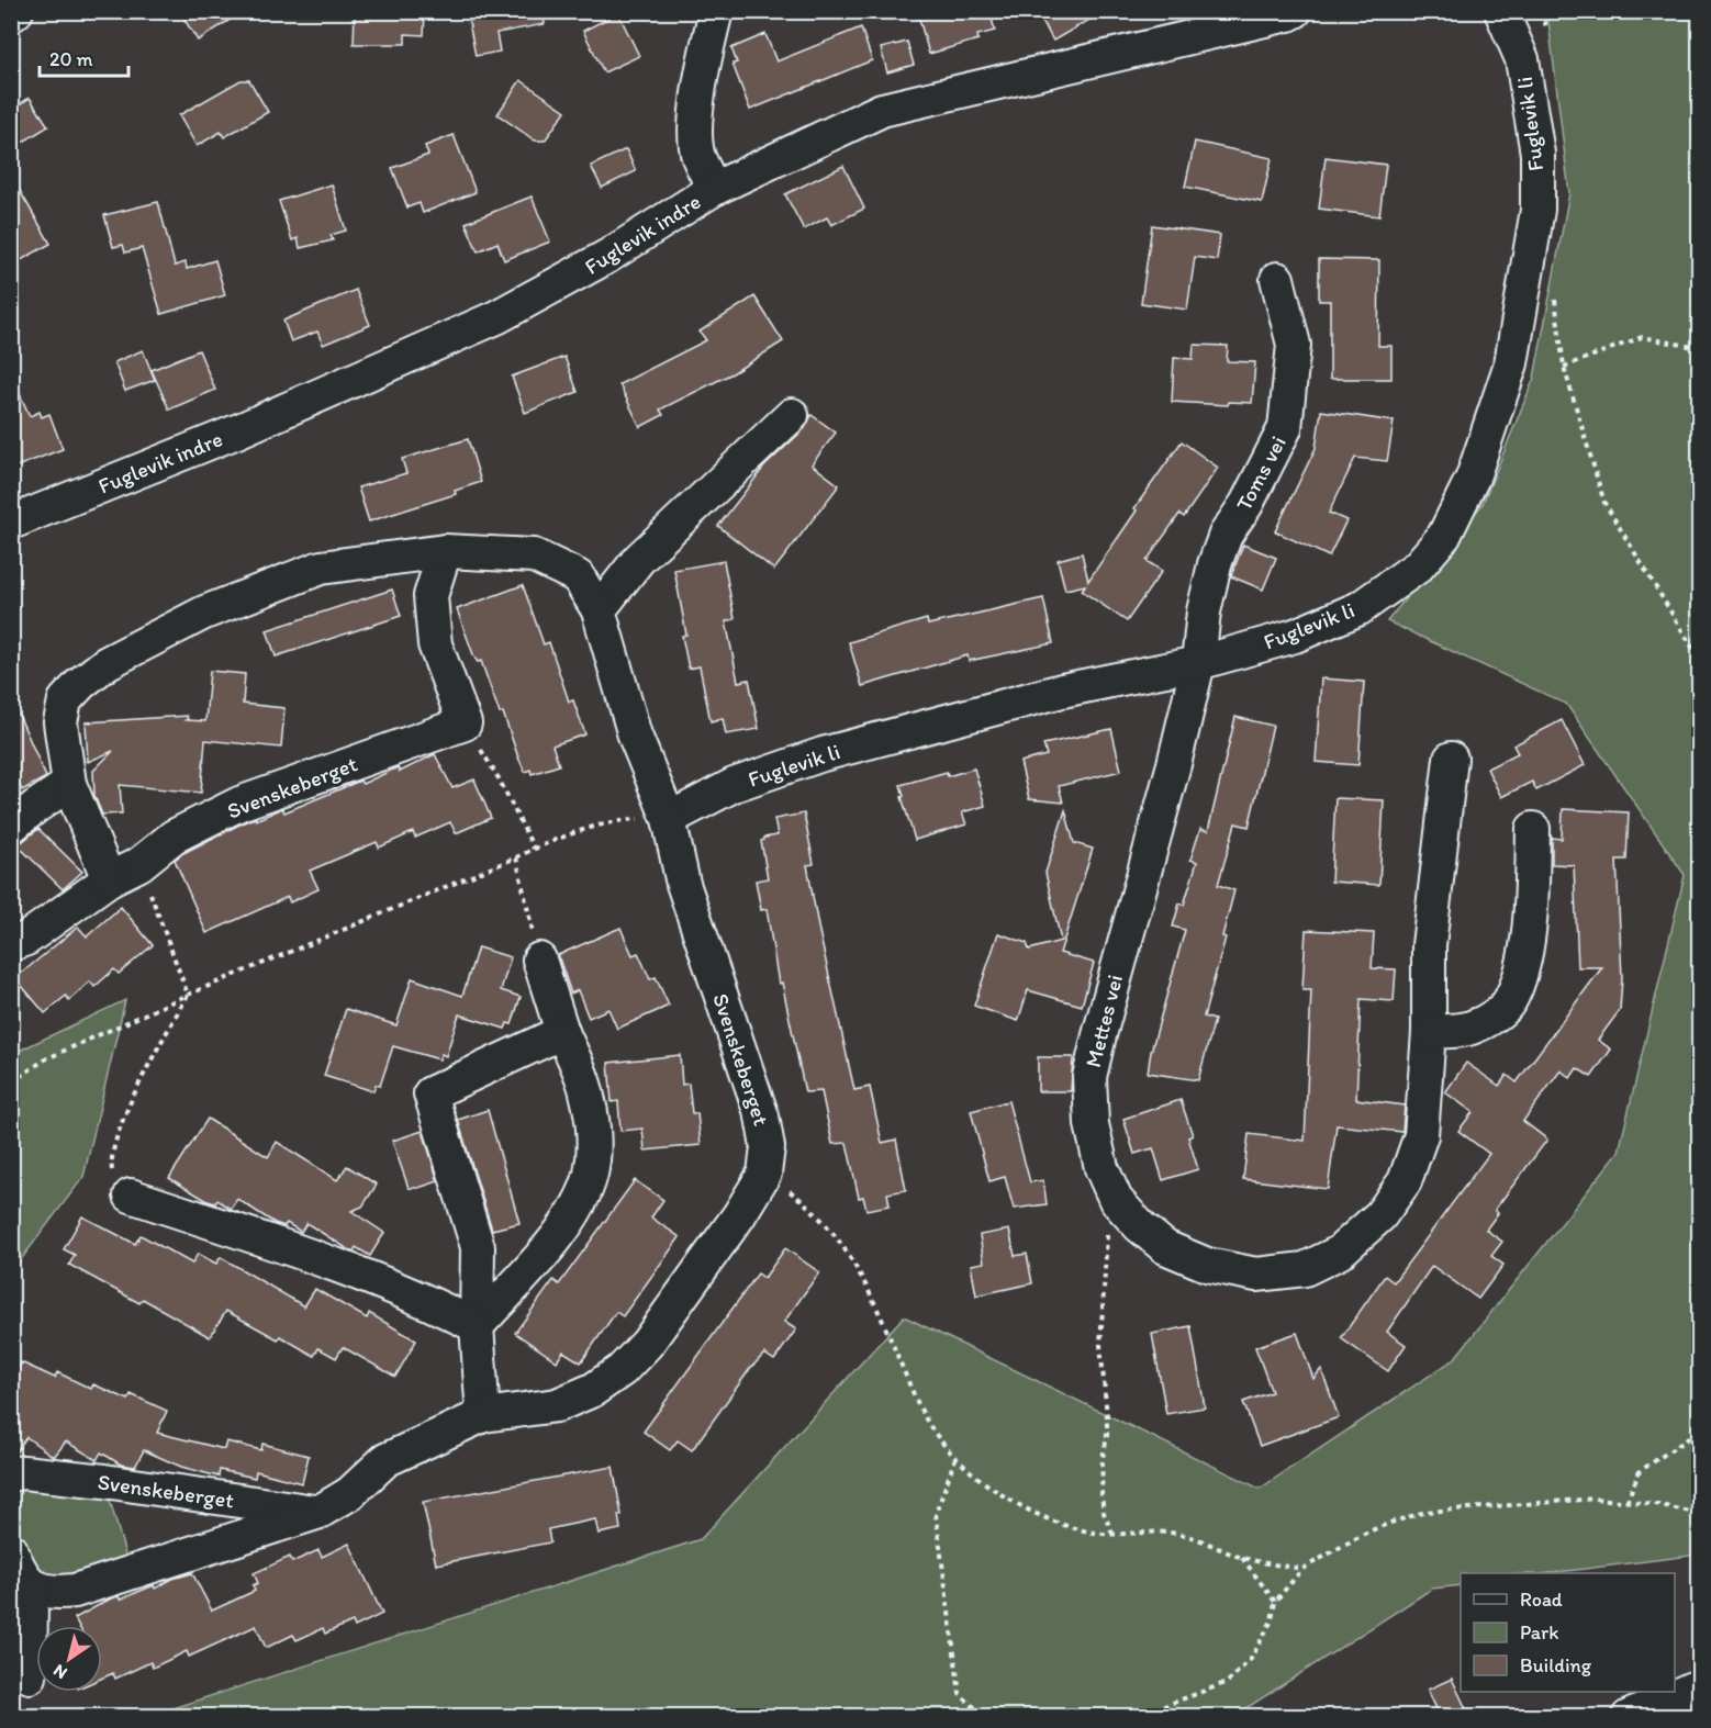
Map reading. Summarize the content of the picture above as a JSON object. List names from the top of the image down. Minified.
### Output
{"streets":{"street":["Fuglevik li","Fuglevik indre","Toms vei","Svenskeberget","Mettes vei"]},"crossings":[["Fuglevik li","Toms vei"],["Fuglevik li","Svenskeberget"],["Fuglevik li","Mettes vei"],["Toms vei","Mettes vei"]],"legend":["Road","Park","Building"],"scale_bar":"20 m","north":"bottom left"}
